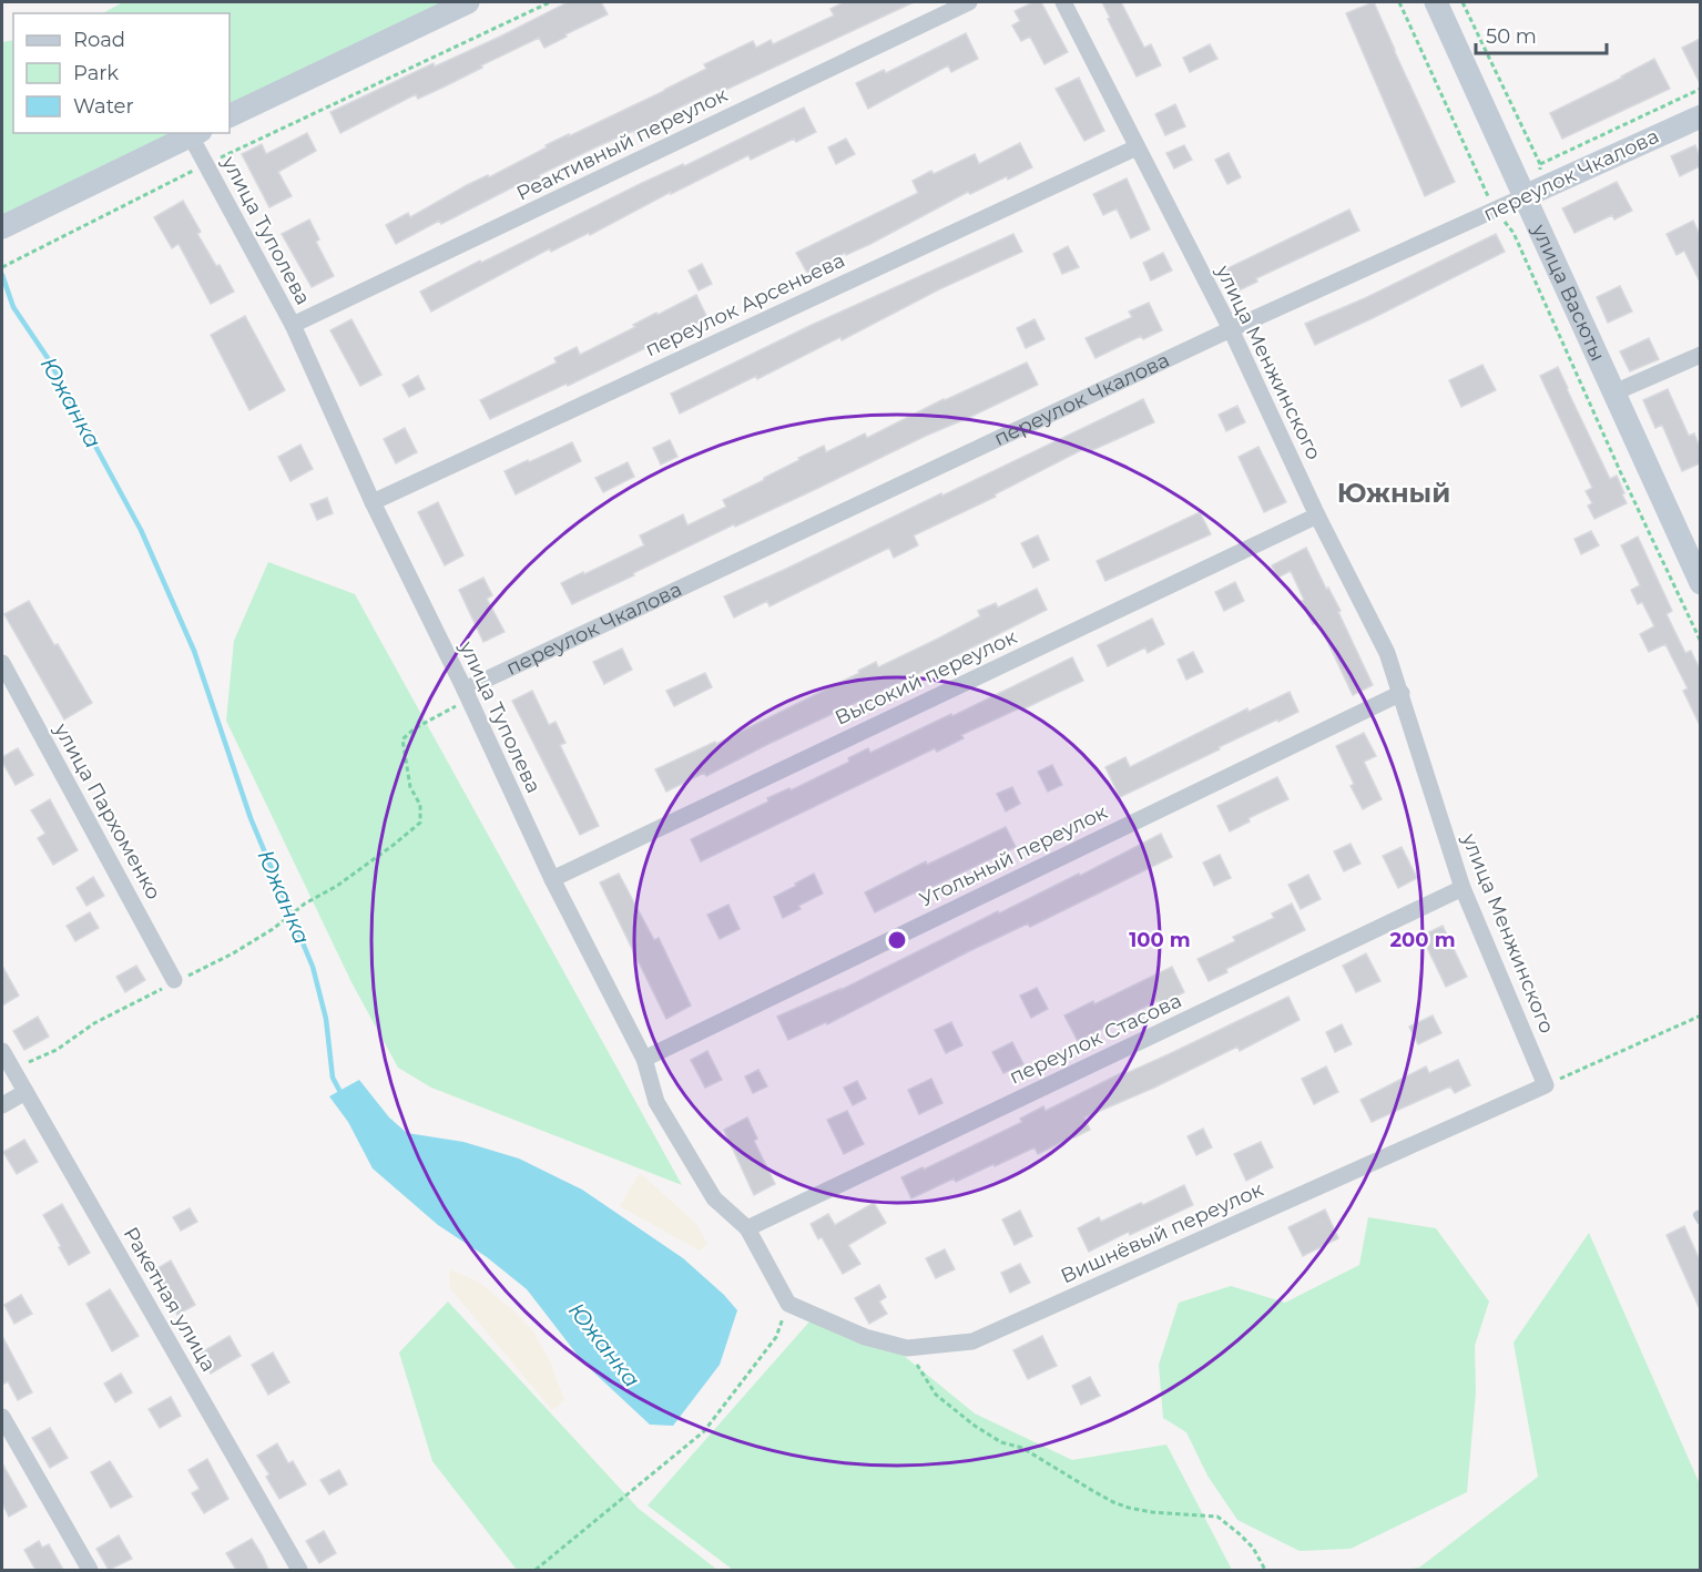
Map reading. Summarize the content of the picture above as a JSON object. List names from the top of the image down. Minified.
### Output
{"streets":{"street":["Реактивный переулок","переулок Чкалова","улица Туполева","улица Васюты","переулок Арсеньева","улица Менжинского","Высокий переулок","улица Пархоменко","Угольный переулок","переулок Стасова","Вишнёвый переулок","Ракетная улица"]},"crossings":[["Реактивный переулок","улица Туполева"],["переулок Чкалова","улица Туполева"],["переулок Чкалова","улица Васюты"],["переулок Чкалова","улица Менжинского"],["улица Туполева","переулок Арсеньева"],["улица Туполева","Высокий переулок"],["улица Туполева","Угольный переулок"],["улица Туполева","переулок Стасова"],["улица Туполева","Вишнёвый переулок"],["переулок Арсеньева","улица Менжинского"],["улица Менжинского","Высокий переулок"],["улица Менжинского","Угольный переулок"],["улица Менжинского","переулок Стасова"],["улица Менжинского","Вишнёвый переулок"]],"districts":["Южный"],"water":["Южанка"],"legend":["Road","Park","Water"],"scale_bar":"50 m","rings":["100 m","200 m"]}
